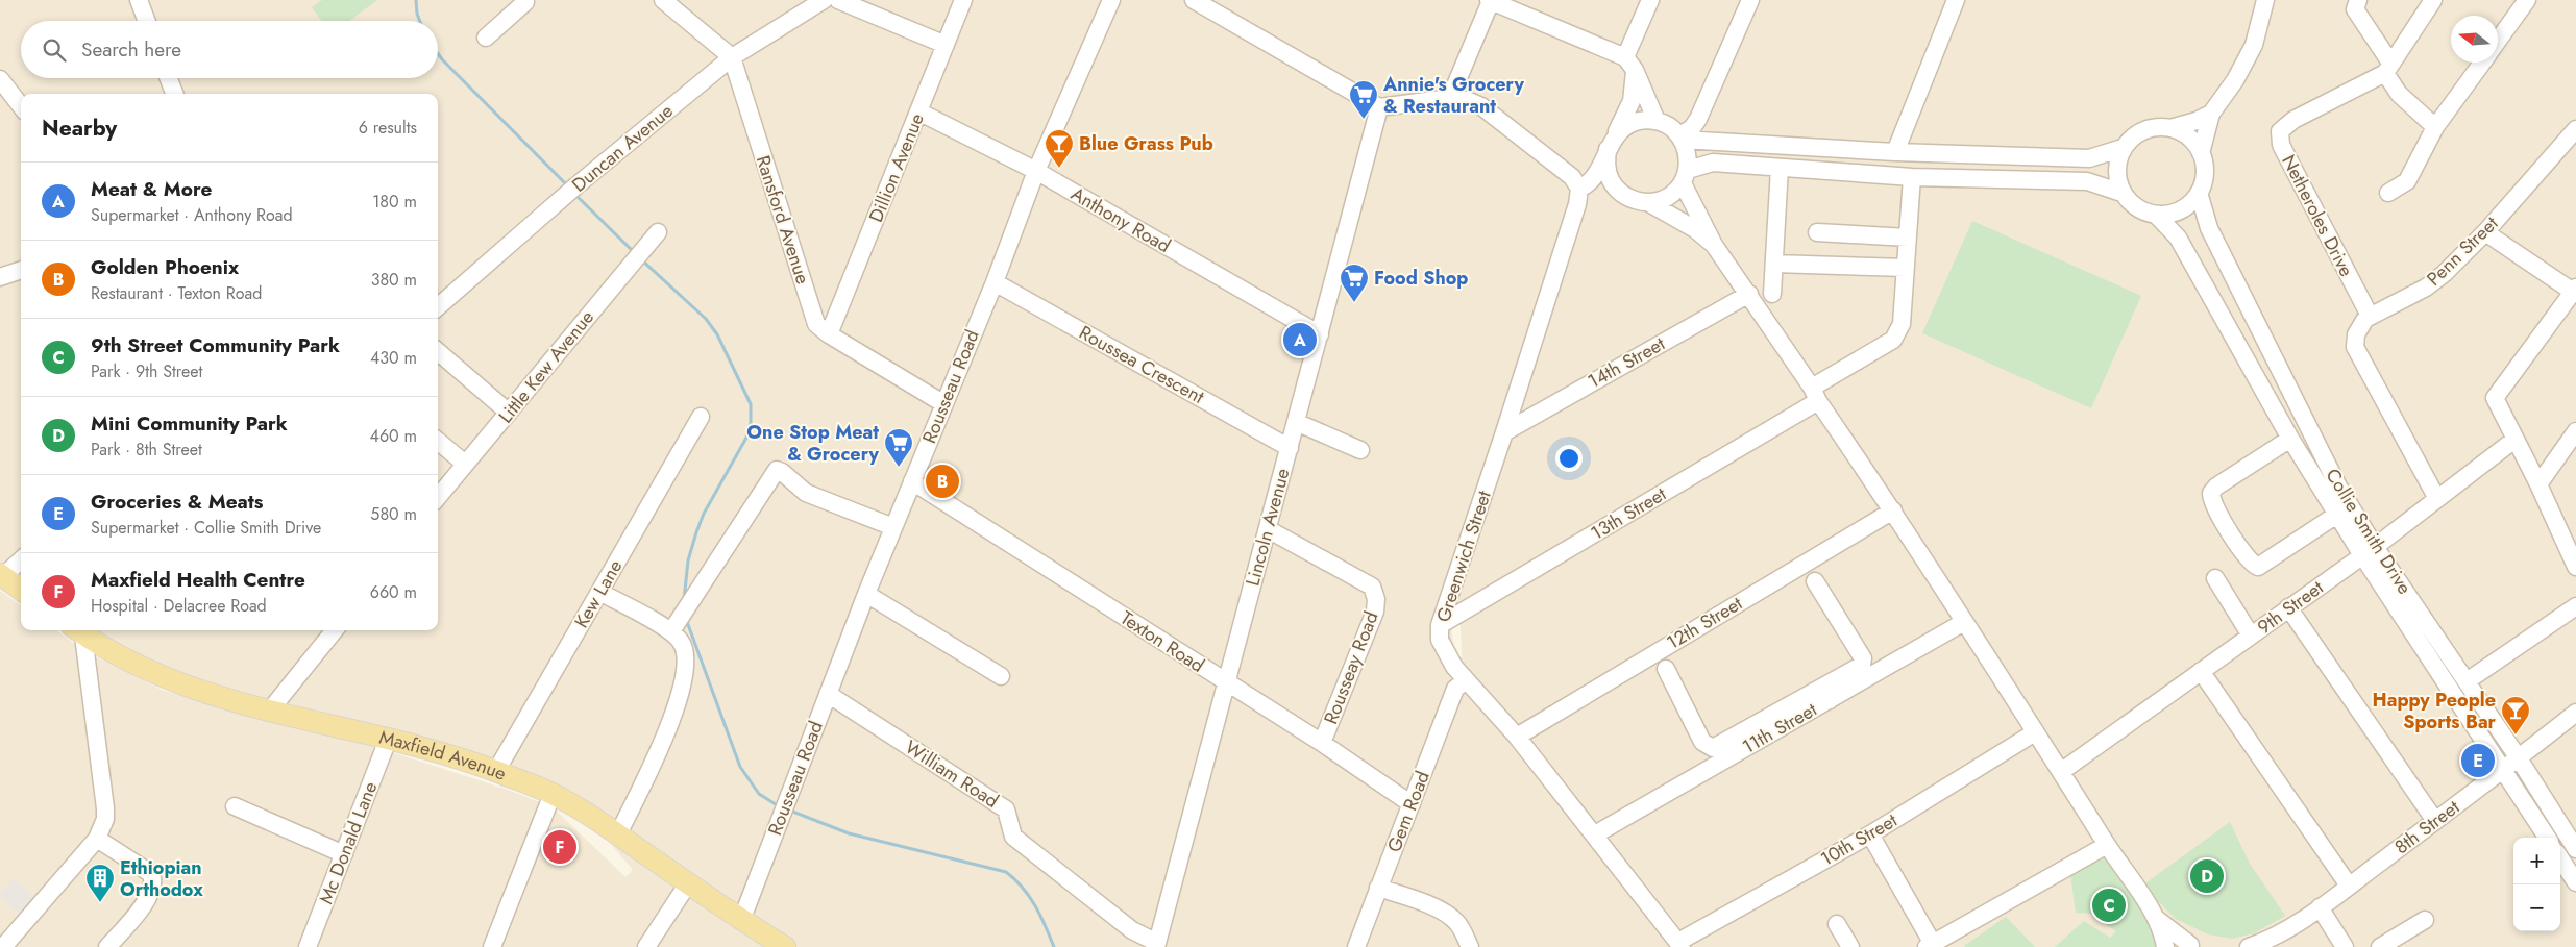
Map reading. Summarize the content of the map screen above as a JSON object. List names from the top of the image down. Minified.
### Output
{"streets":{"main road":["Maxfield Avenue"],"street":["Duncan Avenue","Dillion Avenue","Netheroles Drive","Ransford Avenue","Anthony Road","Penn Street","14th Street","Roussea Crescent","Little Kew Avenue","Rousseau Road","13th Street","Lincoln Avenue","Collie Smith Drive","Greenwich Street","Kew Lane","9th Street","12th Street","Texton Road","Rousseay Road","11th Street","William Road","Gem Road","8th Street","10th Street","Mc Donald Lane"]},"crossings":[["Duncan Avenue","Ransford Avenue"],["Dillion Avenue","Ransford Avenue"],["Dillion Avenue","Anthony Road"],["Netheroles Drive","Penn Street"],["Ransford Avenue","Rousseau Road"],["Anthony Road","Rousseau Road"],["Anthony Road","Lincoln Avenue"],["Penn Street","9th Street"],["14th Street","Greenwich Street"],["Roussea Crescent","Rousseau Road"],["Roussea Crescent","Lincoln Avenue"],["Rousseau Road","Texton Road"],["Rousseau Road","Maxfield Avenue"],["Rousseau Road","William Road"],["13th Street","Greenwich Street"],["Lincoln Avenue","Texton Road"],["Lincoln Avenue","Rousseay Road"],["Lincoln Avenue","William Road"],["Collie Smith Drive","9th Street"],["Collie Smith Drive","8th Street"],["Greenwich Street","12th Street"],["Greenwich Street","11th Street"],["Greenwich Street","Gem Road"],["Greenwich Street","10th Street"],["Kew Lane","Maxfield Avenue"],["Texton Road","Rousseay Road"],["Texton Road","Gem Road"],["Maxfield Avenue","Mc Donald Lane"]],"places":{"supermarket":["Annie's Grocery & Restaurant","Food Shop","One Stop Meat & Grocery"],"bar":["Blue Grass Pub","Happy People Sports Bar"],"building":["Ethiopian Orthodox"]},"north":"left","page":{"search":"Search here","heading":["Nearby","6 results"],"list":[{"mark":"A","name":"Meat & More","note":"Supermarket · Anthony Road","value":"180 m"},{"mark":"B","name":"Golden Phoenix","note":"Restaurant · Texton Road","value":"380 m"},{"mark":"C","name":"9th Street Community Park","note":"Park · 9th Street","value":"430 m"},{"mark":"D","name":"Mini Community Park","note":"Park · 8th Street","value":"460 m"},{"mark":"E","name":"Groceries & Meats","note":"Supermarket · Collie Smith Drive","value":"580 m"},{"mark":"F","name":"Maxfield Health Centre","note":"Hospital · Delacree Road","value":"660 m"}],"pins":["A","B","E","F","D","C"],"map_buttons":["+","−"]}}
